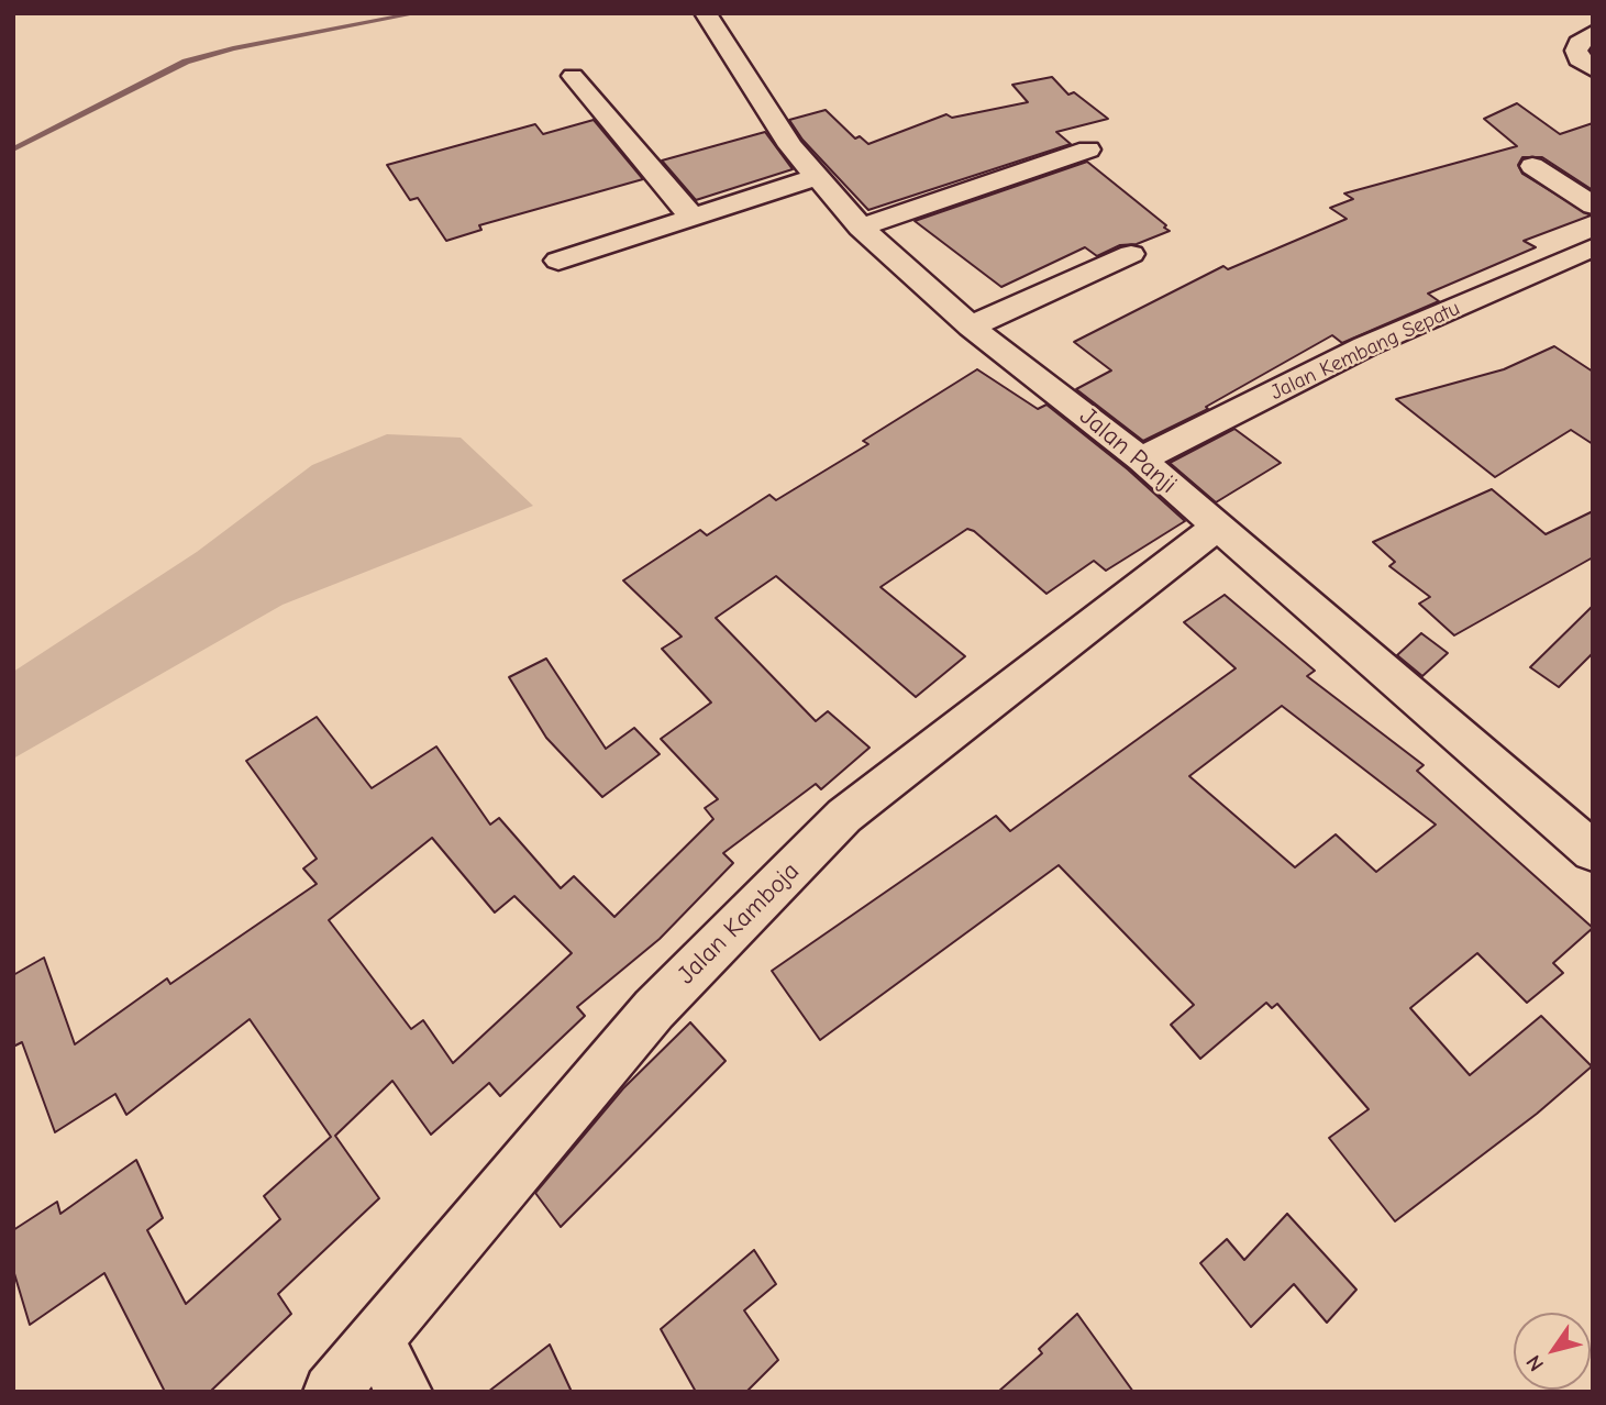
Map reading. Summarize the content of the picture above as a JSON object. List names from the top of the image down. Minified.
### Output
{"streets":{"street":["Jalan Kembang Sepatu","Jalan Panji","Jalan Kamboja"]},"crossings":[["Jalan Kembang Sepatu","Jalan Panji"],["Jalan Panji","Jalan Kamboja"]],"north":"bottom left"}
